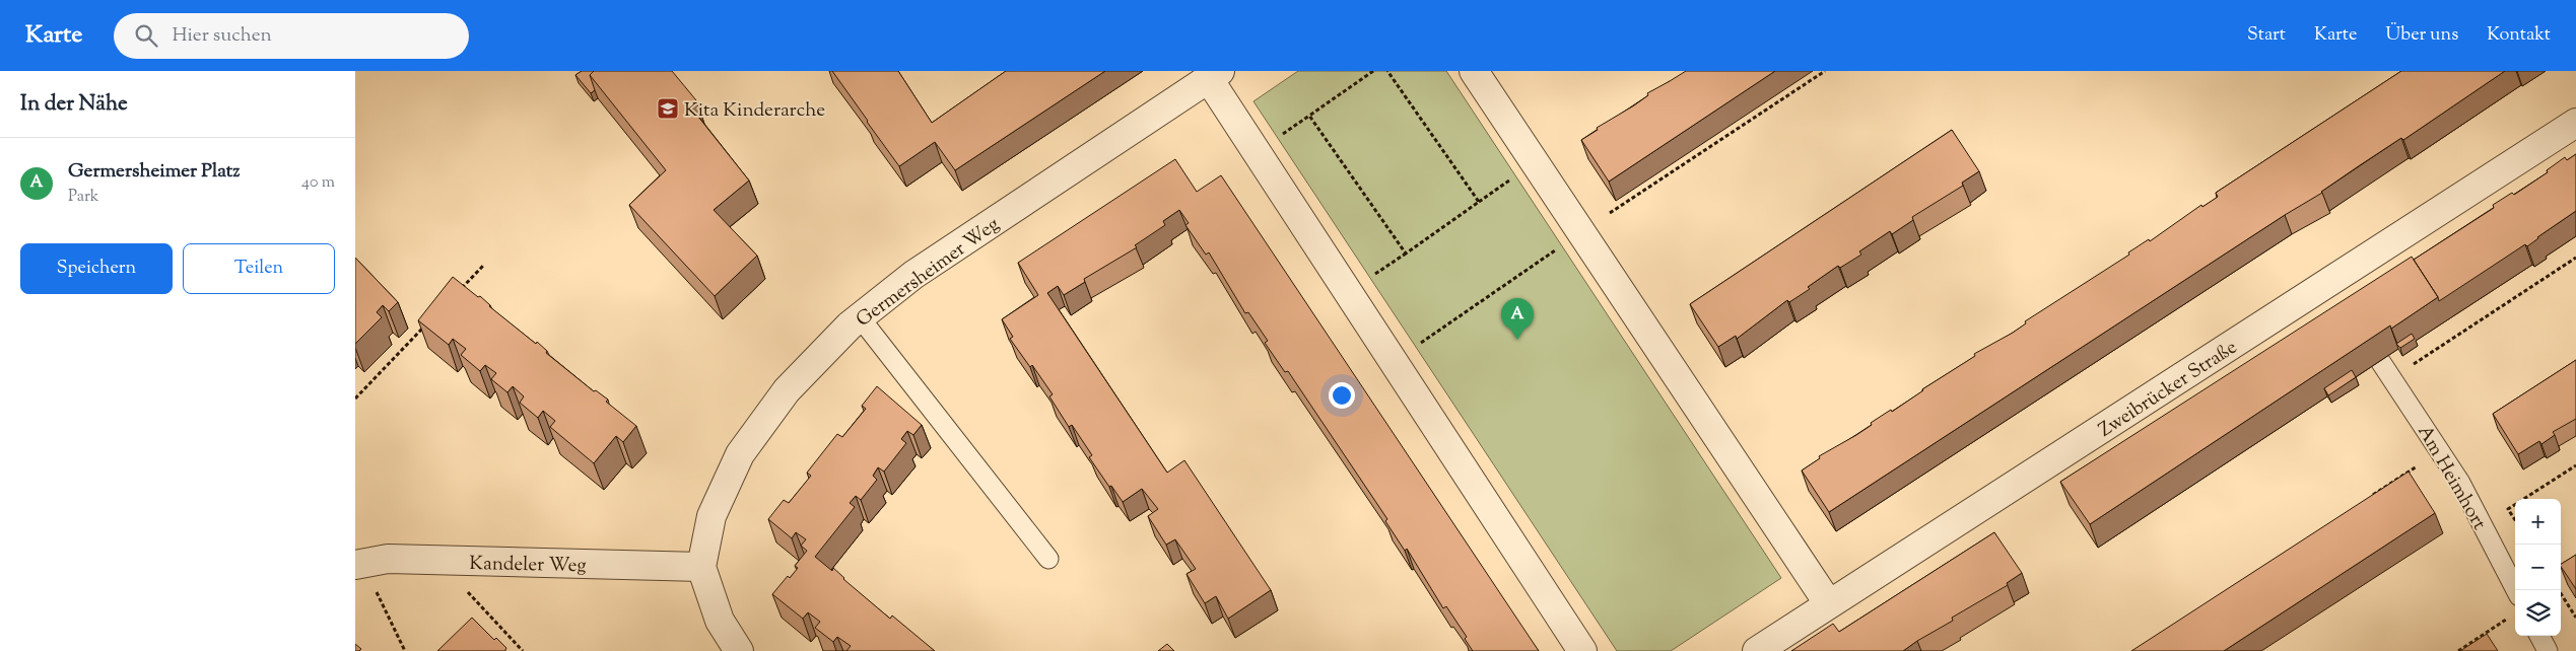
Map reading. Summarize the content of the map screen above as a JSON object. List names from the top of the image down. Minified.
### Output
{"streets":{"street":["Germersheimer Weg","Zweibrücker Straße","Kandeler Weg"],"lane":["Am Heimhort"]},"crossings":[["Germersheimer Weg","Kandeler Weg"]],"places":{"school or university":["Kita Kinderarche"]},"page":{"header":"Karte","search":"Hier suchen","nav":["Start","Karte","Über uns","Kontakt"],"heading":"In der Nähe","list":[{"mark":"A","name":"Germersheimer Platz","note":"Park","value":"40 m"}],"buttons":["Speichern","Teilen"],"pins":"A","map_buttons":["+","−"]}}
